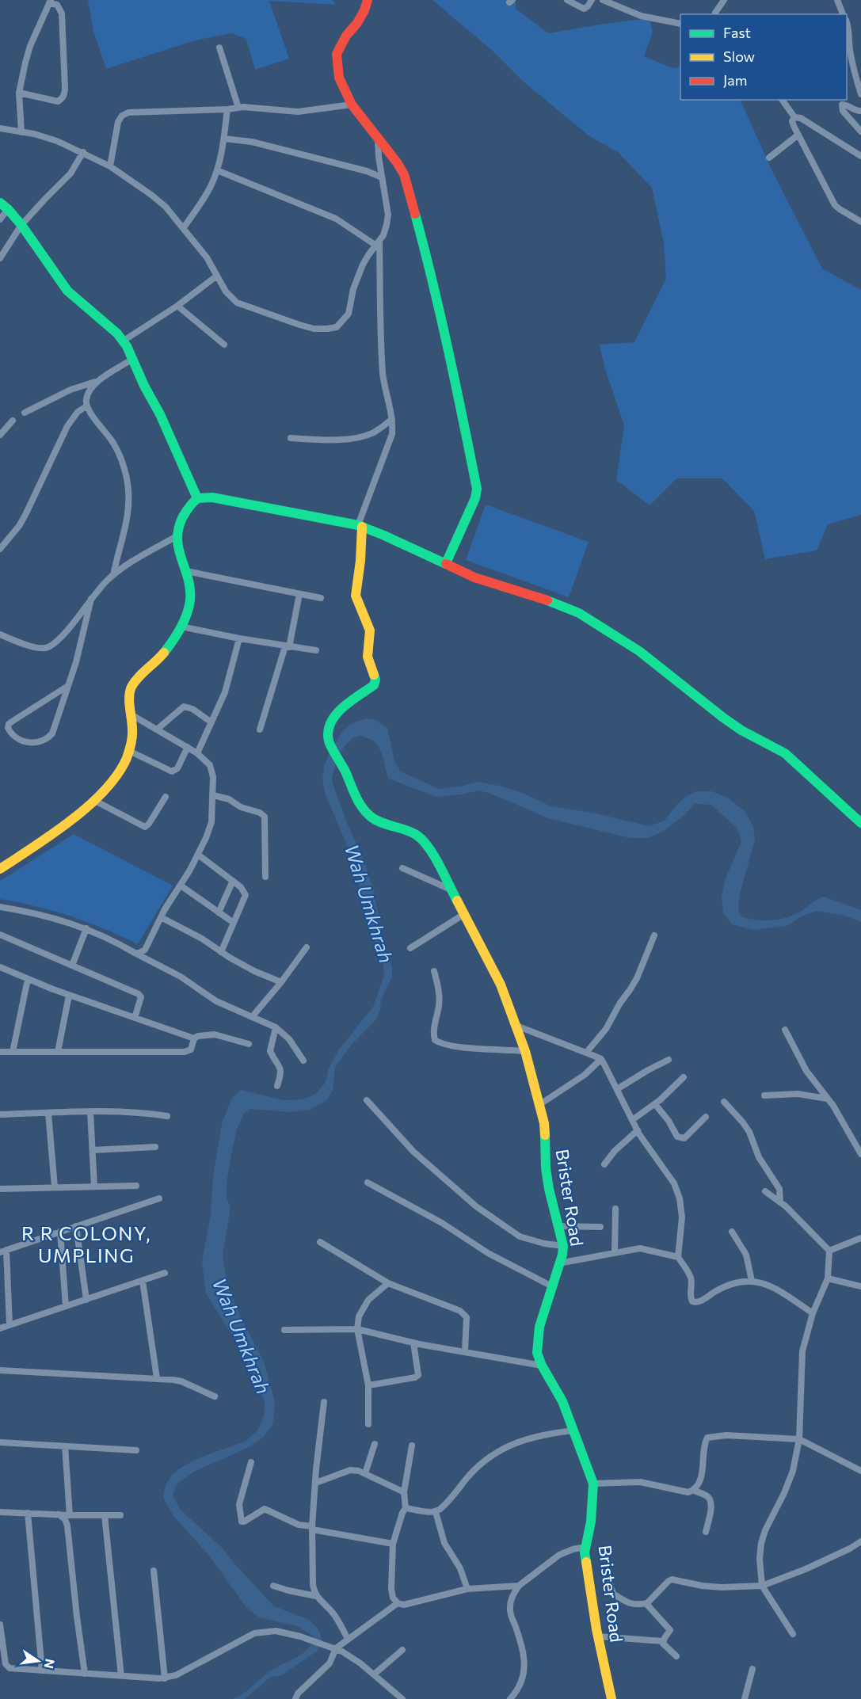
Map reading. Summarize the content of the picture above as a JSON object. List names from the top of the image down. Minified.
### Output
{"streets":{"street":["Brister Road"]},"districts":["R R COLONY, UMPLING"],"water":["Wah Umkhrah"],"legend":["Fast","Slow","Jam"],"north":"right"}
